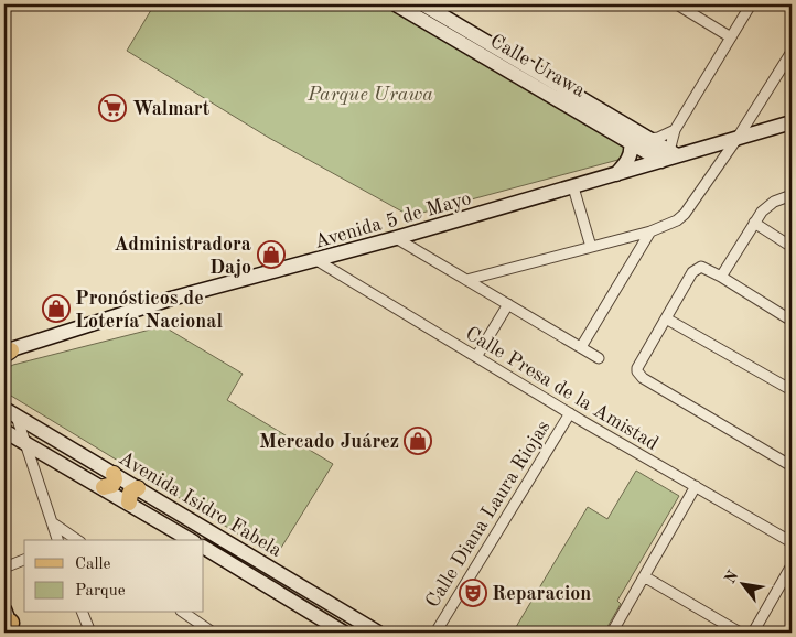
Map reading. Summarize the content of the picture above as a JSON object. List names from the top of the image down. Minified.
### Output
{"streets":{"main road":["Calle Urawa","Avenida 5 de Mayo","Avenida Isidro Fabela"],"street":["Calle Presa de la Amistad","Calle Diana Laura Riojas"]},"crossings":[["Calle Urawa","Avenida 5 de Mayo"],["Avenida 5 de Mayo","Calle Presa de la Amistad"],["Calle Presa de la Amistad","Calle Diana Laura Riojas"]],"parks":["Parque Urawa"],"places":{"supermarket":["Walmart"],"shop":["Administradora Dajo","Pronósticos de Lotería Nacional","Mercado Juárez"],"theatre":["Reparacion"]},"legend":["Calle","Parque"],"north":"top left"}
